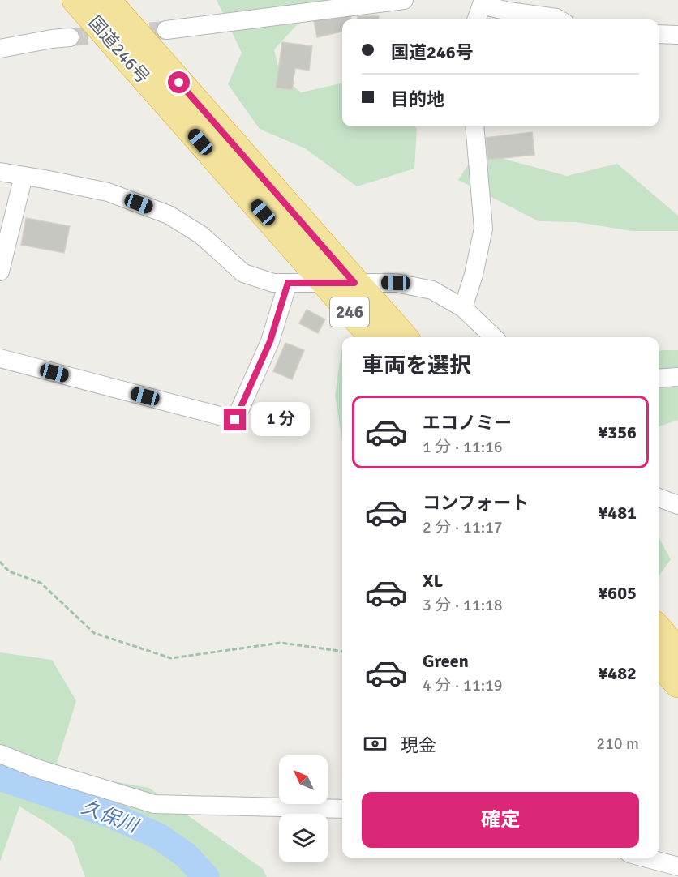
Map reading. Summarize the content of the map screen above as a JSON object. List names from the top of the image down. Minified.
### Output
{"streets":{"highway":["国道246号","246"]},"water":["久保川"],"north":"top left","page":{"banner":["国道246号","目的地"],"heading":"車両を選択","list":[{"name":"エコノミー","note":"1 分 · 11:16","value":"¥356"},{"name":"コンフォート","note":"2 分 · 11:17","value":"¥481"},{"name":"XL","note":"3 分 · 11:18","value":"¥605"},{"name":"Green","note":"4 分 · 11:19","value":"¥482"}],"bubble":"1 分","pay":["現金","210 m"],"buttons":"確定"}}
